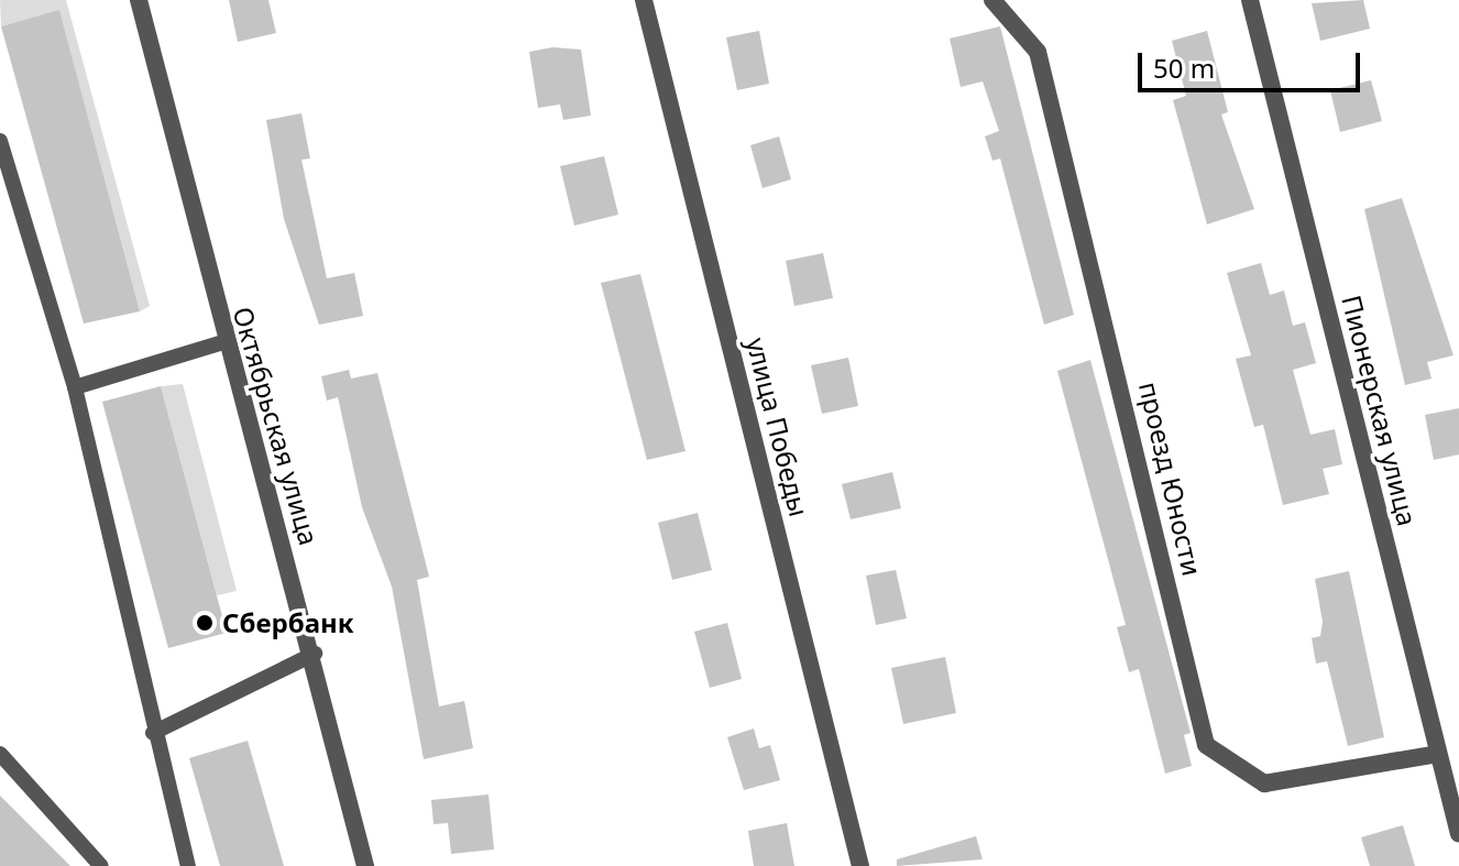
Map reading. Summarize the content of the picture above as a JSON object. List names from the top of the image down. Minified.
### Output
{"streets":{"street":["Пионерская улица","Октябрьская улица","улица Победы","проезд Юности"]},"crossings":[["Пионерская улица","проезд Юности"]],"places":["Сбербанк"],"scale_bar":"50 m"}
